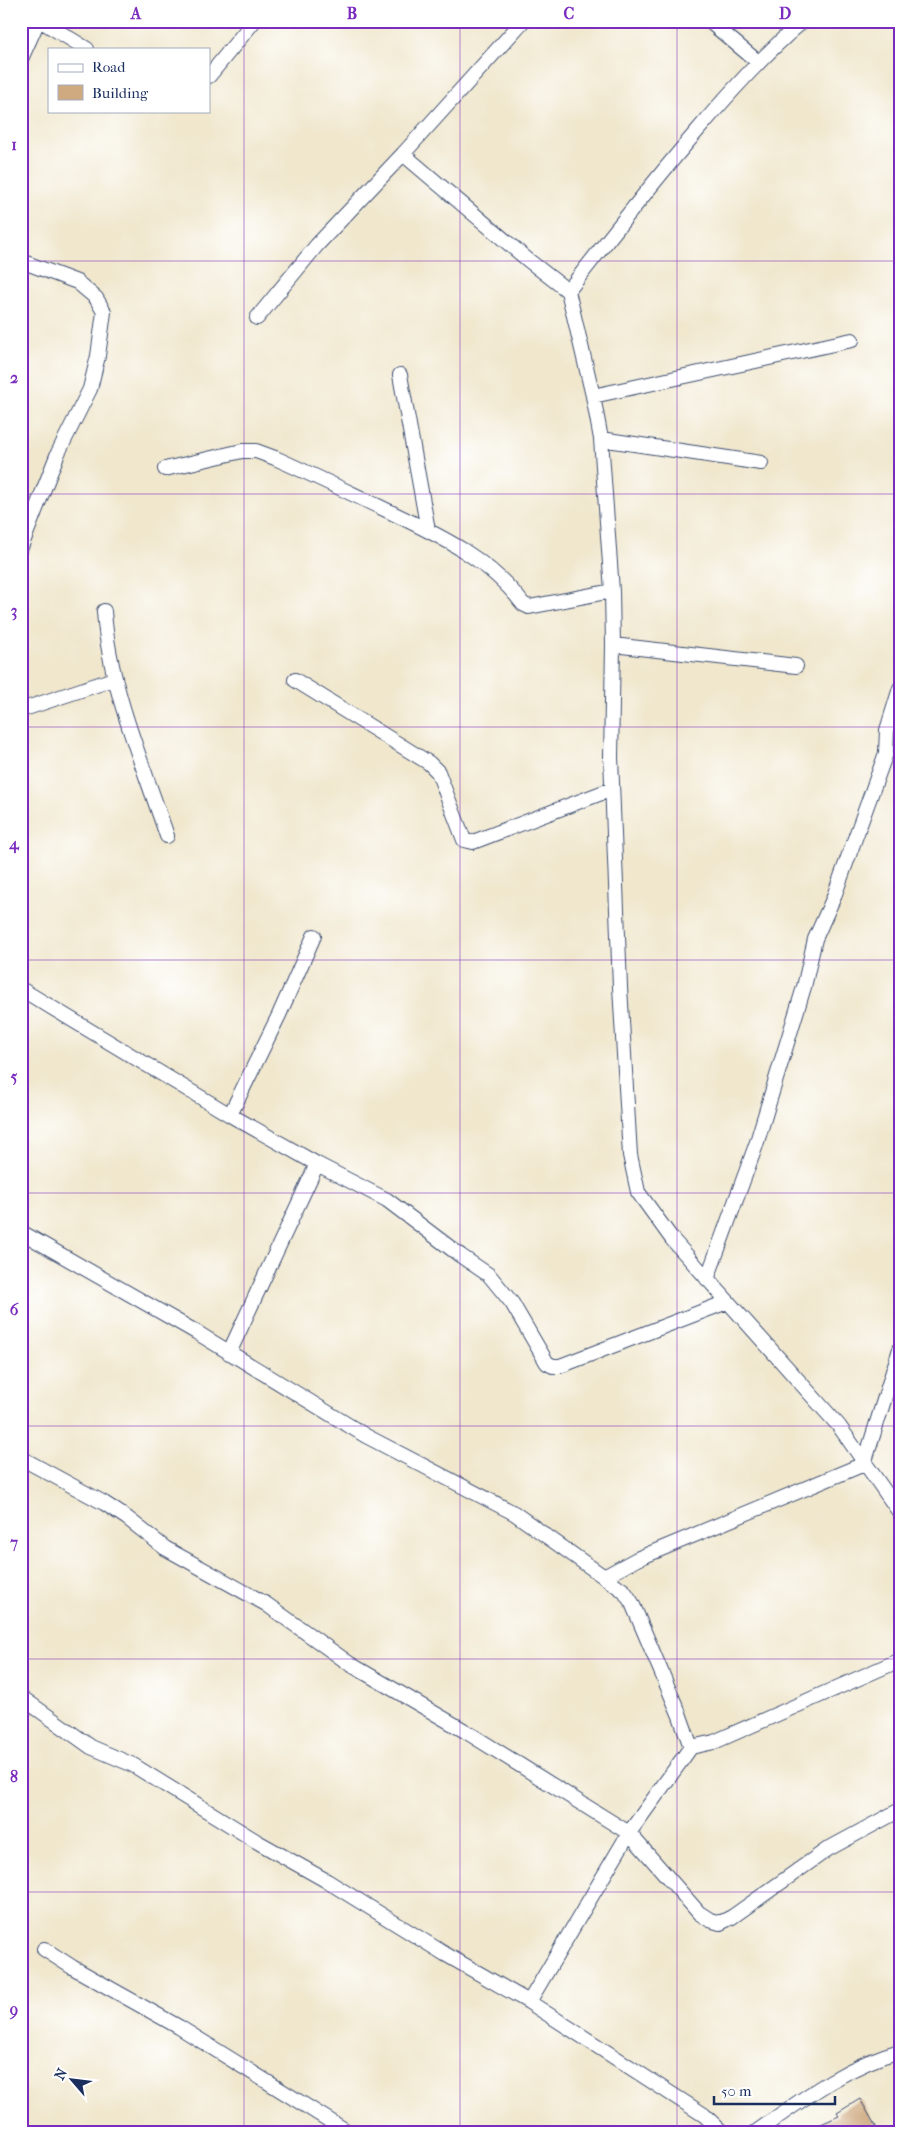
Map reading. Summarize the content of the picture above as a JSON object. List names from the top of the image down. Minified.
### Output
{"legend":["Road","Building"],"scale_bar":"50 m","north":"top left","grid":{"columns":["A","B","C","D"],"rows":["1","2","3","4","5","6","7","8","9"]}}
